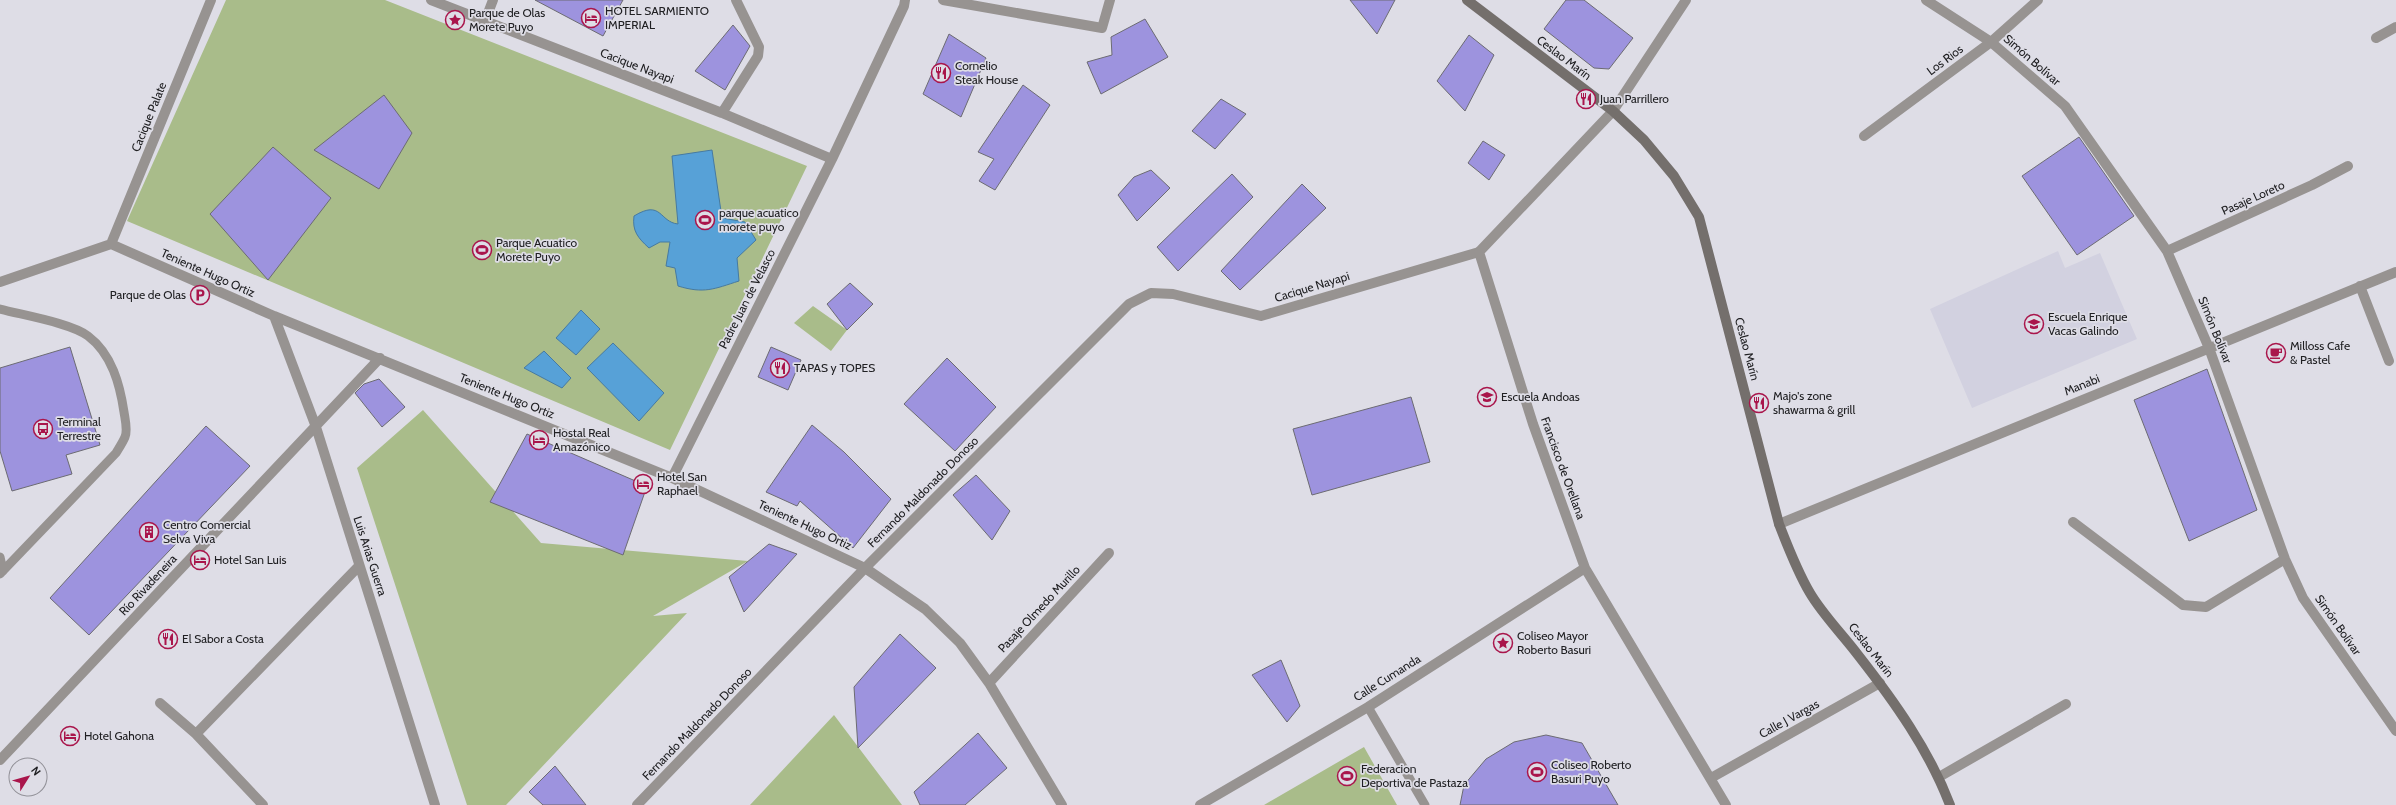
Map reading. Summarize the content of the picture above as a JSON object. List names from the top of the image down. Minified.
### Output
{"streets":{"main road":["Ceslao Marín"],"street":["Los Rios","Simón Bolívar","Cacique Nayapi","Cacique Palate","Pasaje Loreto","Teniente Hugo Ortiz","Padre Juan de Velasco","Manabi","Francisco de Orellana","Fernando Maldonado Donoso","Luis Arias Guerra","Río Rivadeneira","Pasaje Olmedo Murillo","Calle Cumanda","Calle J Vargas"]},"crossings":[["Ceslao Marín","Manabi"],["Ceslao Marín","Calle J Vargas"],["Los Rios","Simón Bolívar"],["Simón Bolívar","Pasaje Loreto"],["Simón Bolívar","Manabi"],["Cacique Nayapi","Padre Juan de Velasco"],["Cacique Nayapi","Francisco de Orellana"],["Cacique Nayapi","Fernando Maldonado Donoso"],["Cacique Palate","Teniente Hugo Ortiz"],["Teniente Hugo Ortiz","Padre Juan de Velasco"],["Teniente Hugo Ortiz","Fernando Maldonado Donoso"],["Teniente Hugo Ortiz","Luis Arias Guerra"],["Teniente Hugo Ortiz","Río Rivadeneira"],["Teniente Hugo Ortiz","Pasaje Olmedo Murillo"],["Francisco de Orellana","Calle Cumanda"],["Francisco de Orellana","Calle J Vargas"],["Luis Arias Guerra","Río Rivadeneira"]],"places":{"hotel":["HOTEL SARMIENTO IMPERIAL","Hostal Real Amazónico","Hotel San Raphael","Hotel San Luis","Hotel Gahona"],"place":["Parque de Olas Morete Puyo","Coliseo Mayor Roberto Basuri"],"restaurant":["Cornelio Steak House","Juan Parrillero","TAPAS y TOPES","Majo's zone shawarma & grill","El Sabor a Costa"],"sports":["parque acuatico morete puyo","Parque Acuatico Morete Puyo","Coliseo Roberto Basuri Puyo","Federacion Deportiva de Pastaza"],"parking":["Parque de Olas"],"school or university":["Escuela Enrique Vacas Galindo","Escuela Andoas"],"cafe":["Milloss Cafe & Pastel"],"bus stop":["Terminal Terrestre"],"building":["Centro Comercial Selva Viva"]},"north":"top right"}
